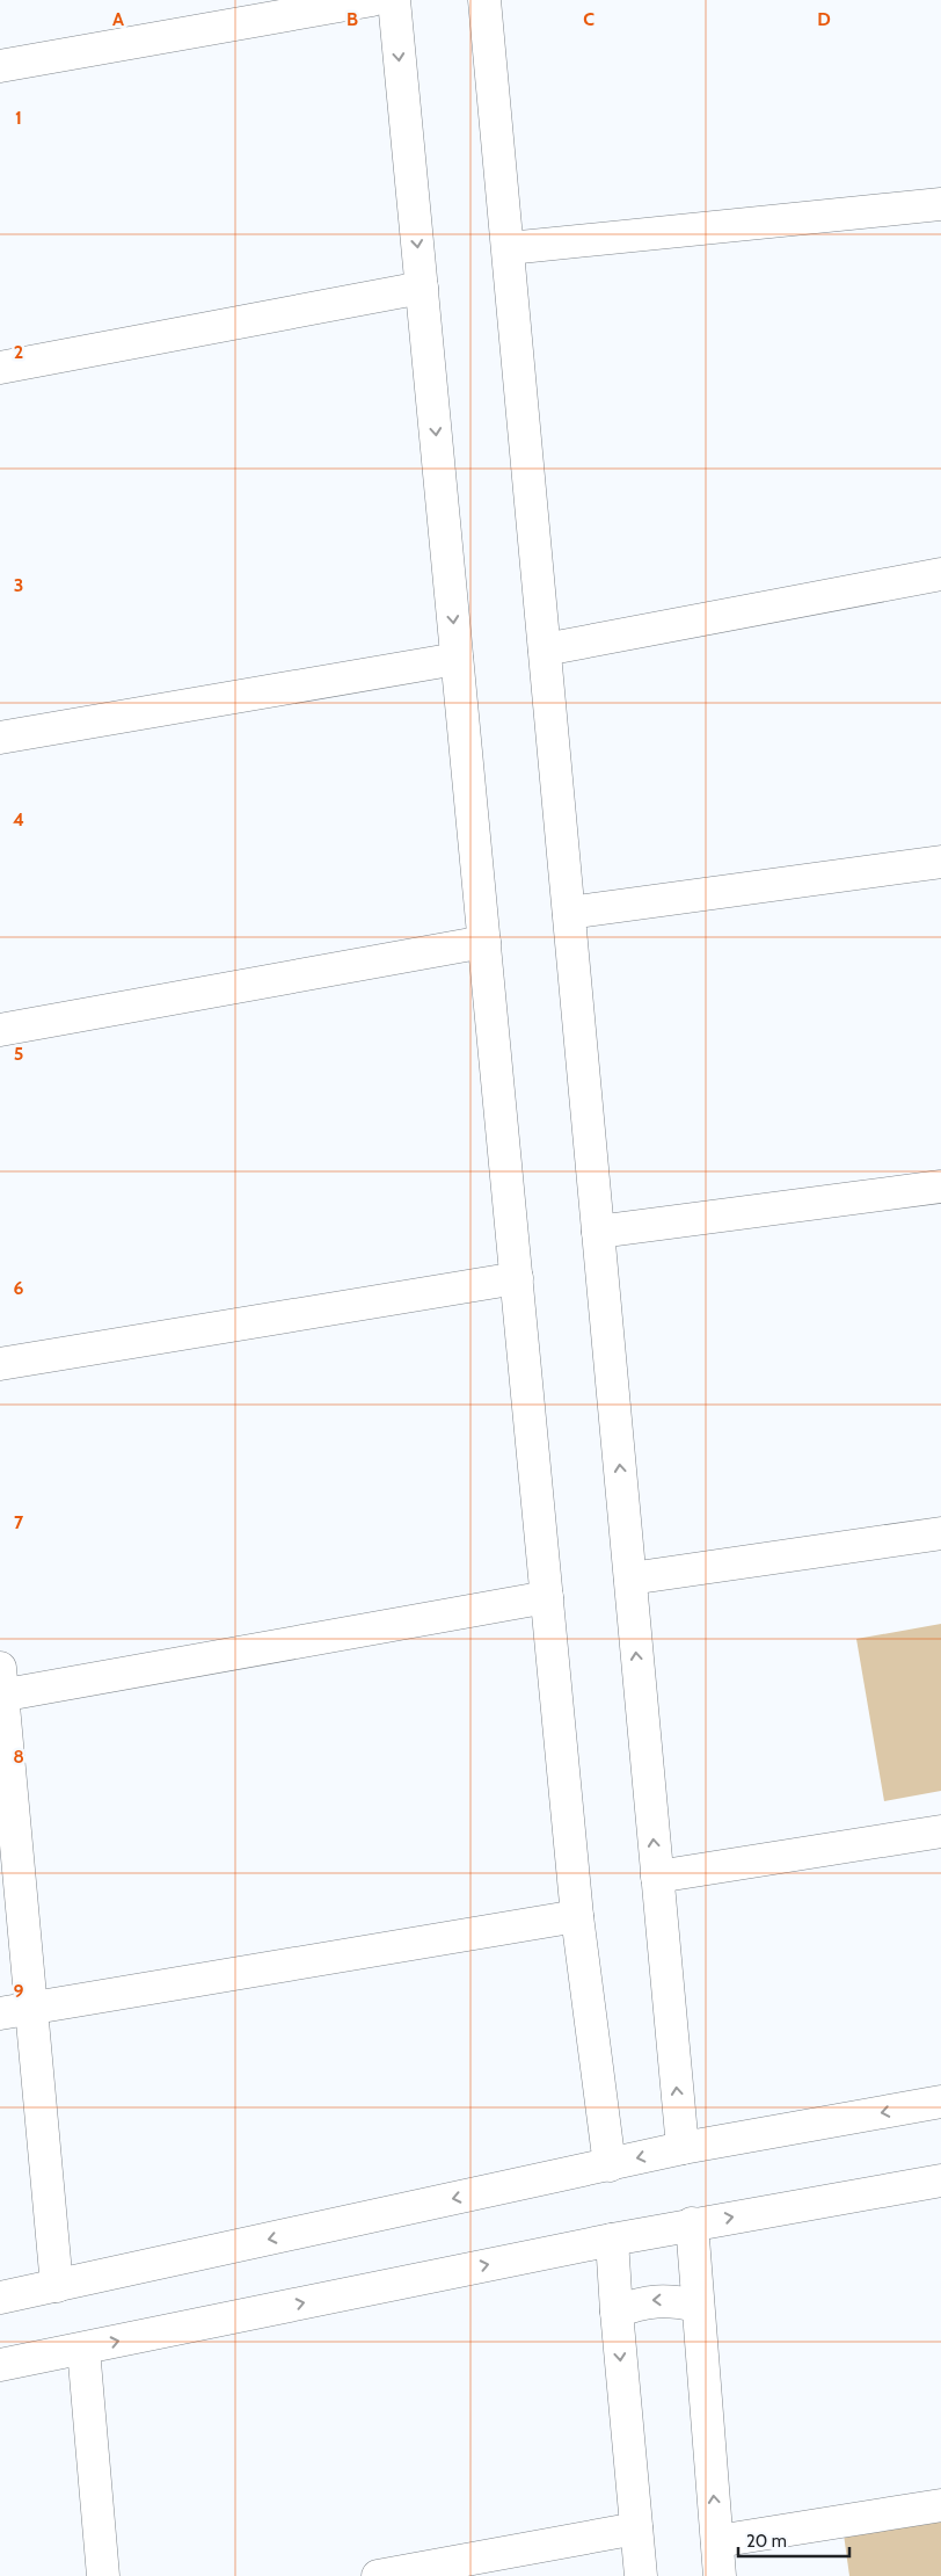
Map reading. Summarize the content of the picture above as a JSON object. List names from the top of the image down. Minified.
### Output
{"scale_bar":"20 m","grid":{"columns":["A","B","C","D"],"rows":["1","2","3","4","5","6","7","8","9"]}}
